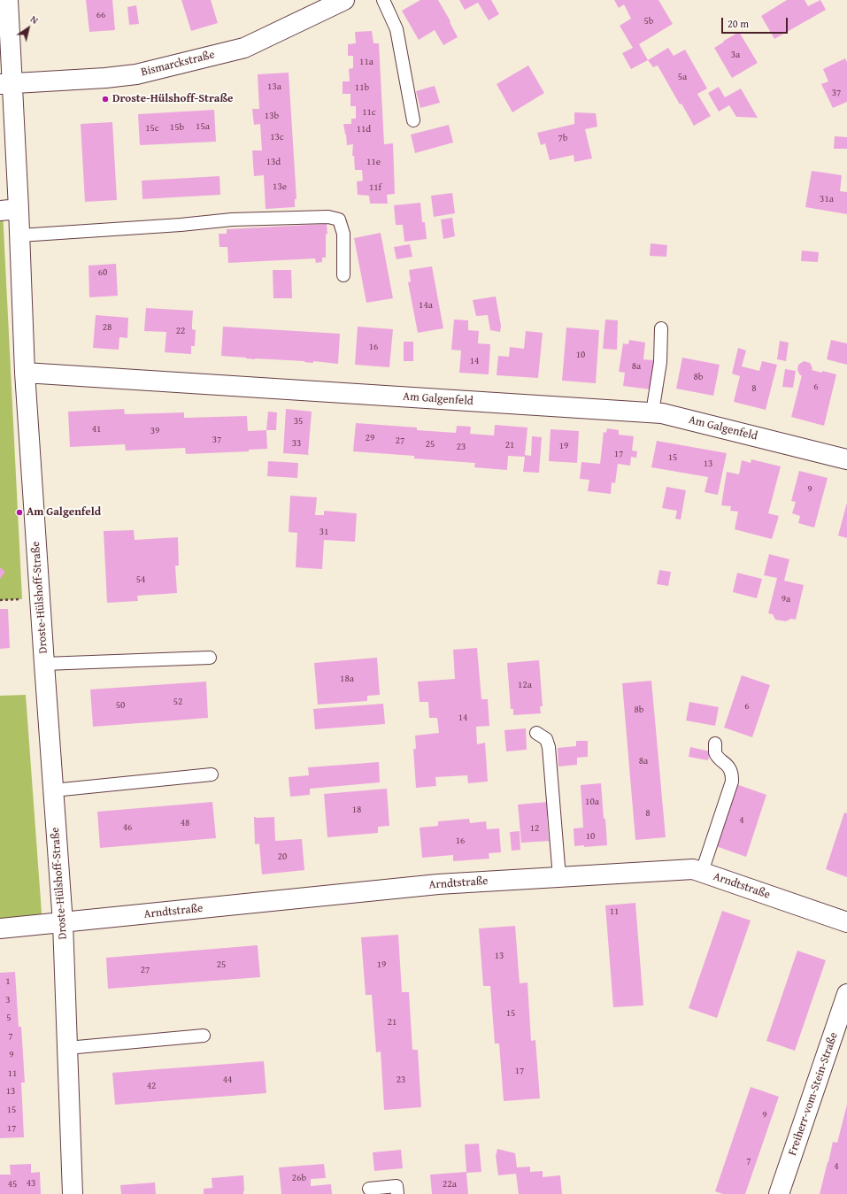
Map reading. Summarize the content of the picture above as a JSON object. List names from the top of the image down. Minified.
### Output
{"streets":{"street":["Bismarckstraße","Am Galgenfeld","Droste-Hülshoff-Straße","Arndtstraße","Freiherr-vom-Stein-Straße"]},"crossings":[["Bismarckstraße","Droste-Hülshoff-Straße"],["Am Galgenfeld","Droste-Hülshoff-Straße"],["Droste-Hülshoff-Straße","Arndtstraße"]],"places":["Droste-Hülshoff-Straße","Am Galgenfeld"],"house_numbers":["66","5b","3a","11a","5a","13a","11b","37","11c","13b","15a","15b","15c","11d","13c","7b","13d","11e","13e","11f","31a","60","14a","28","22","16","10","14","8a","8b","6","8","35","41","39","29","37","27","33","25","21","19","23","17","15","13","9","31","54","9a","18a","12a","52","50","6","8b","14","8a","10a","18","8","4","48","46","12","10","16","20","11","13","25","19","27","1","3","15","5","21","7","9","17","11","44","23","42","13","15","9","17","7","4","26b","43","45","22a"],"scale_bar":"20 m","north":"top right"}
